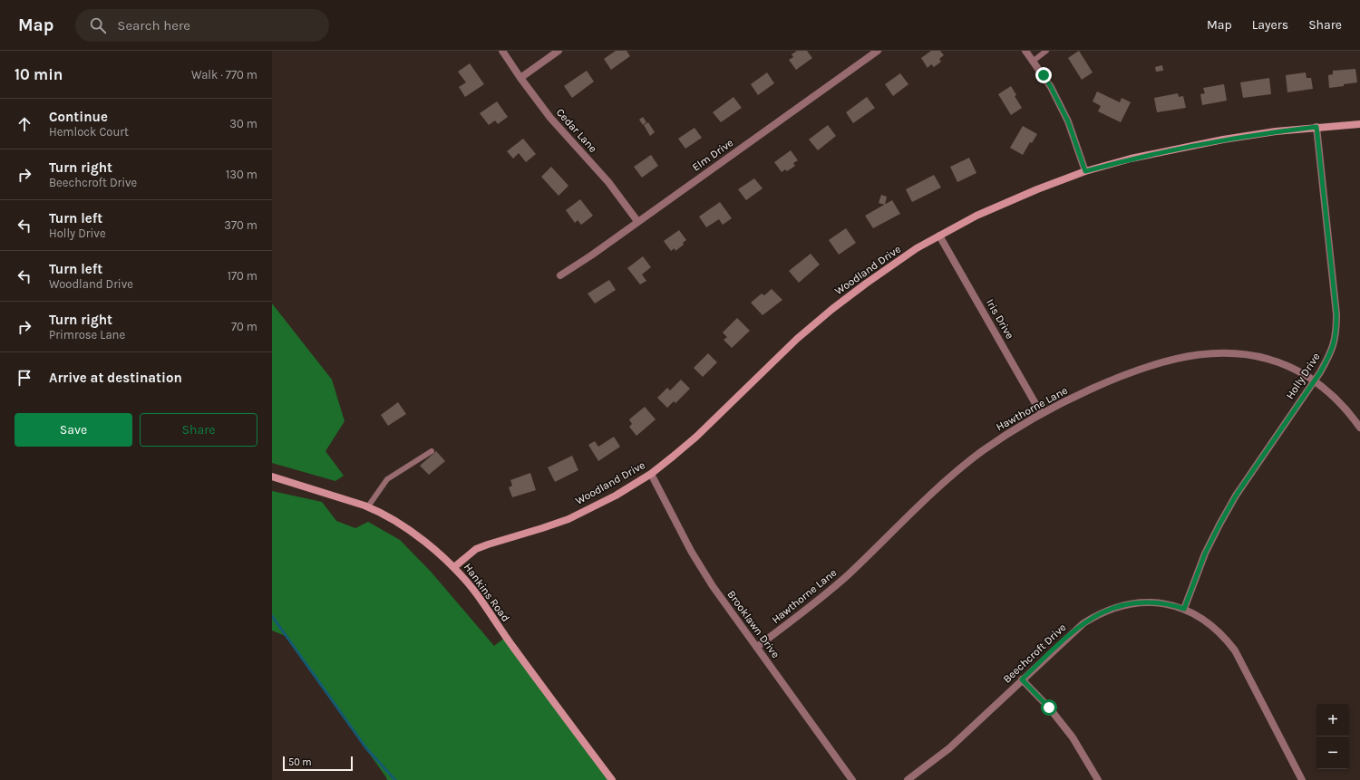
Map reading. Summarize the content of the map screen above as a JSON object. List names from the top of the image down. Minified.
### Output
{"streets":{"street":["Cedar Lane","Elm Drive","Woodland Drive","Iris Drive","Holly Drive","Hawthorne Lane","Hankins Road","Brooklawn Drive","Beechcroft Drive"]},"crossings":[["Cedar Lane","Elm Drive"],["Woodland Drive","Iris Drive"],["Woodland Drive","Holly Drive"],["Woodland Drive","Hankins Road"],["Woodland Drive","Brooklawn Drive"],["Iris Drive","Hawthorne Lane"],["Holly Drive","Hawthorne Lane"],["Holly Drive","Beechcroft Drive"],["Hawthorne Lane","Brooklawn Drive"]],"scale_bar":"50 m","page":{"header":"Map","search":"Search here","nav":["Map","Layers","Share"],"heading":["10 min","Walk · 770 m"],"list":[["Continue","Hemlock Court","30 m"],["Turn right","Beechcroft Drive","130 m"],["Turn left","Holly Drive","370 m"],["Turn left","Woodland Drive","170 m"],["Turn right","Primrose Lane","70 m"],"Arrive at destination"],"buttons":["Save","Share"],"map_buttons":["+","−"],"scale":"50 m"}}
